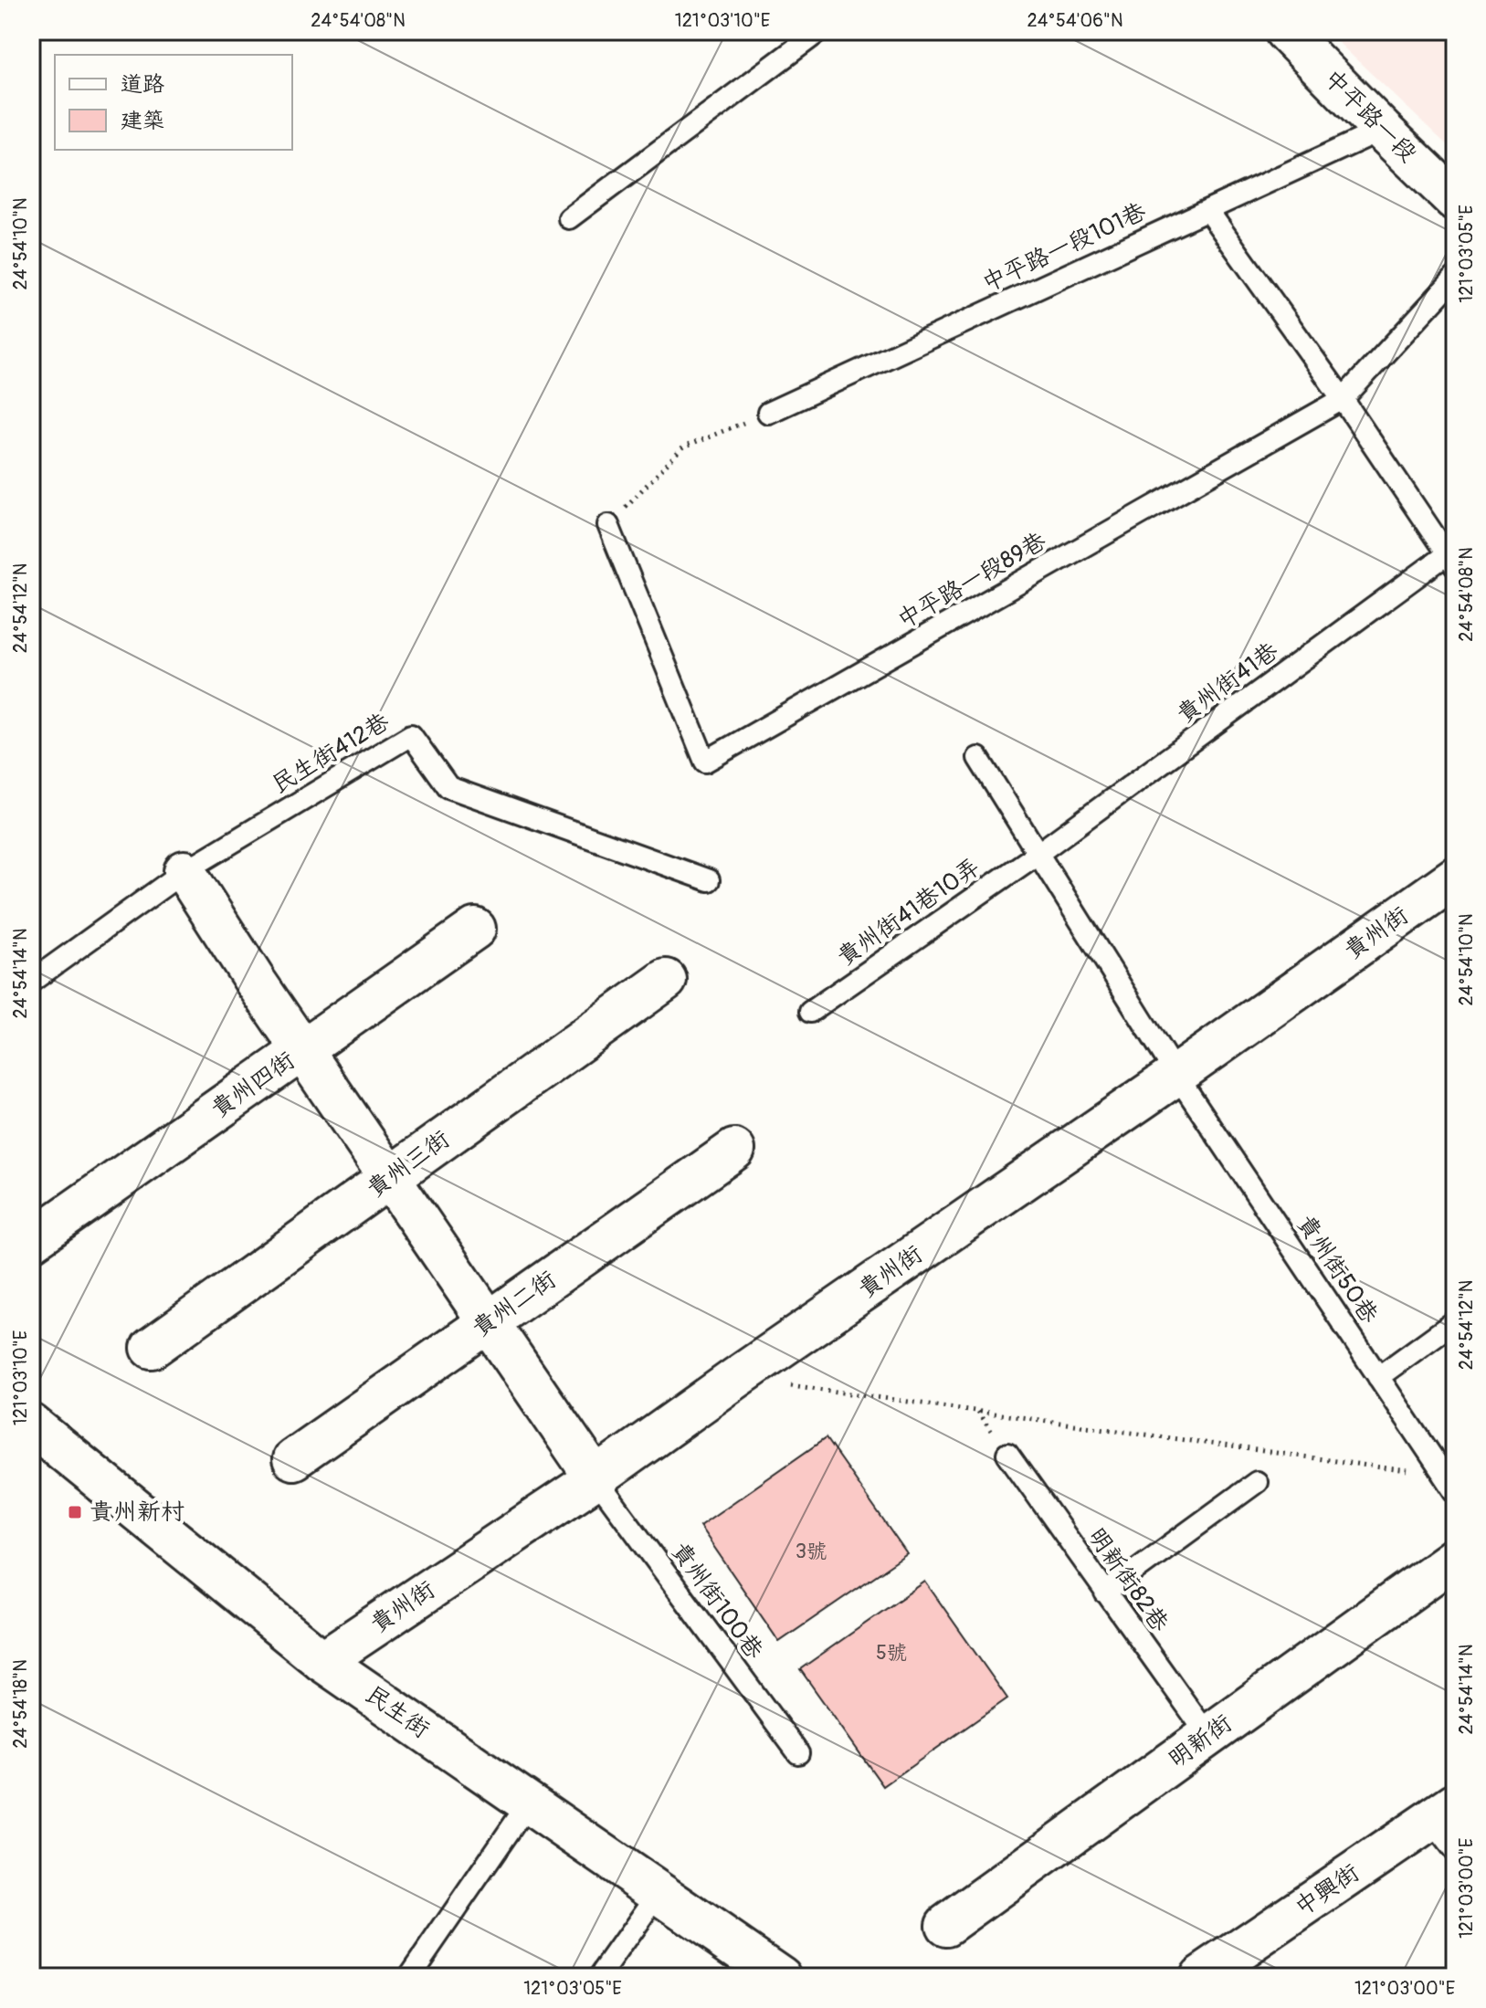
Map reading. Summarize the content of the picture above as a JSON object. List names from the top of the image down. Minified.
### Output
{"streets":{"street":["中平路一段","貴州街","貴州四街","貴州三街","貴州二街","民生街","明新街","中興街"],"lane":["中平路一段101巷","中平路一段89巷","貴州街41巷","民生街412巷","貴州街41巷10弄","貴州街50巷","明新街82巷","貴州街100巷"]},"crossings":[["中平路一段","中平路一段101巷"],["貴州街41巷","貴州街41巷10弄"],["貴州街","貴州街50巷"],["貴州街","貴州街100巷"],["貴州街","民生街"],["明新街82巷","明新街"]],"places":{"transit":["貴州新村"]},"house_numbers":["3號","5號"],"legend":["道路","建築"],"coordinates":["24°54'08\"N","121°03'10\"E","24°54'06\"N","24°54'10\"N","121°03'05\"E","24°54'12\"N","24°54'14\"N","24°54'18\"N","121°03'00\"E"]}
